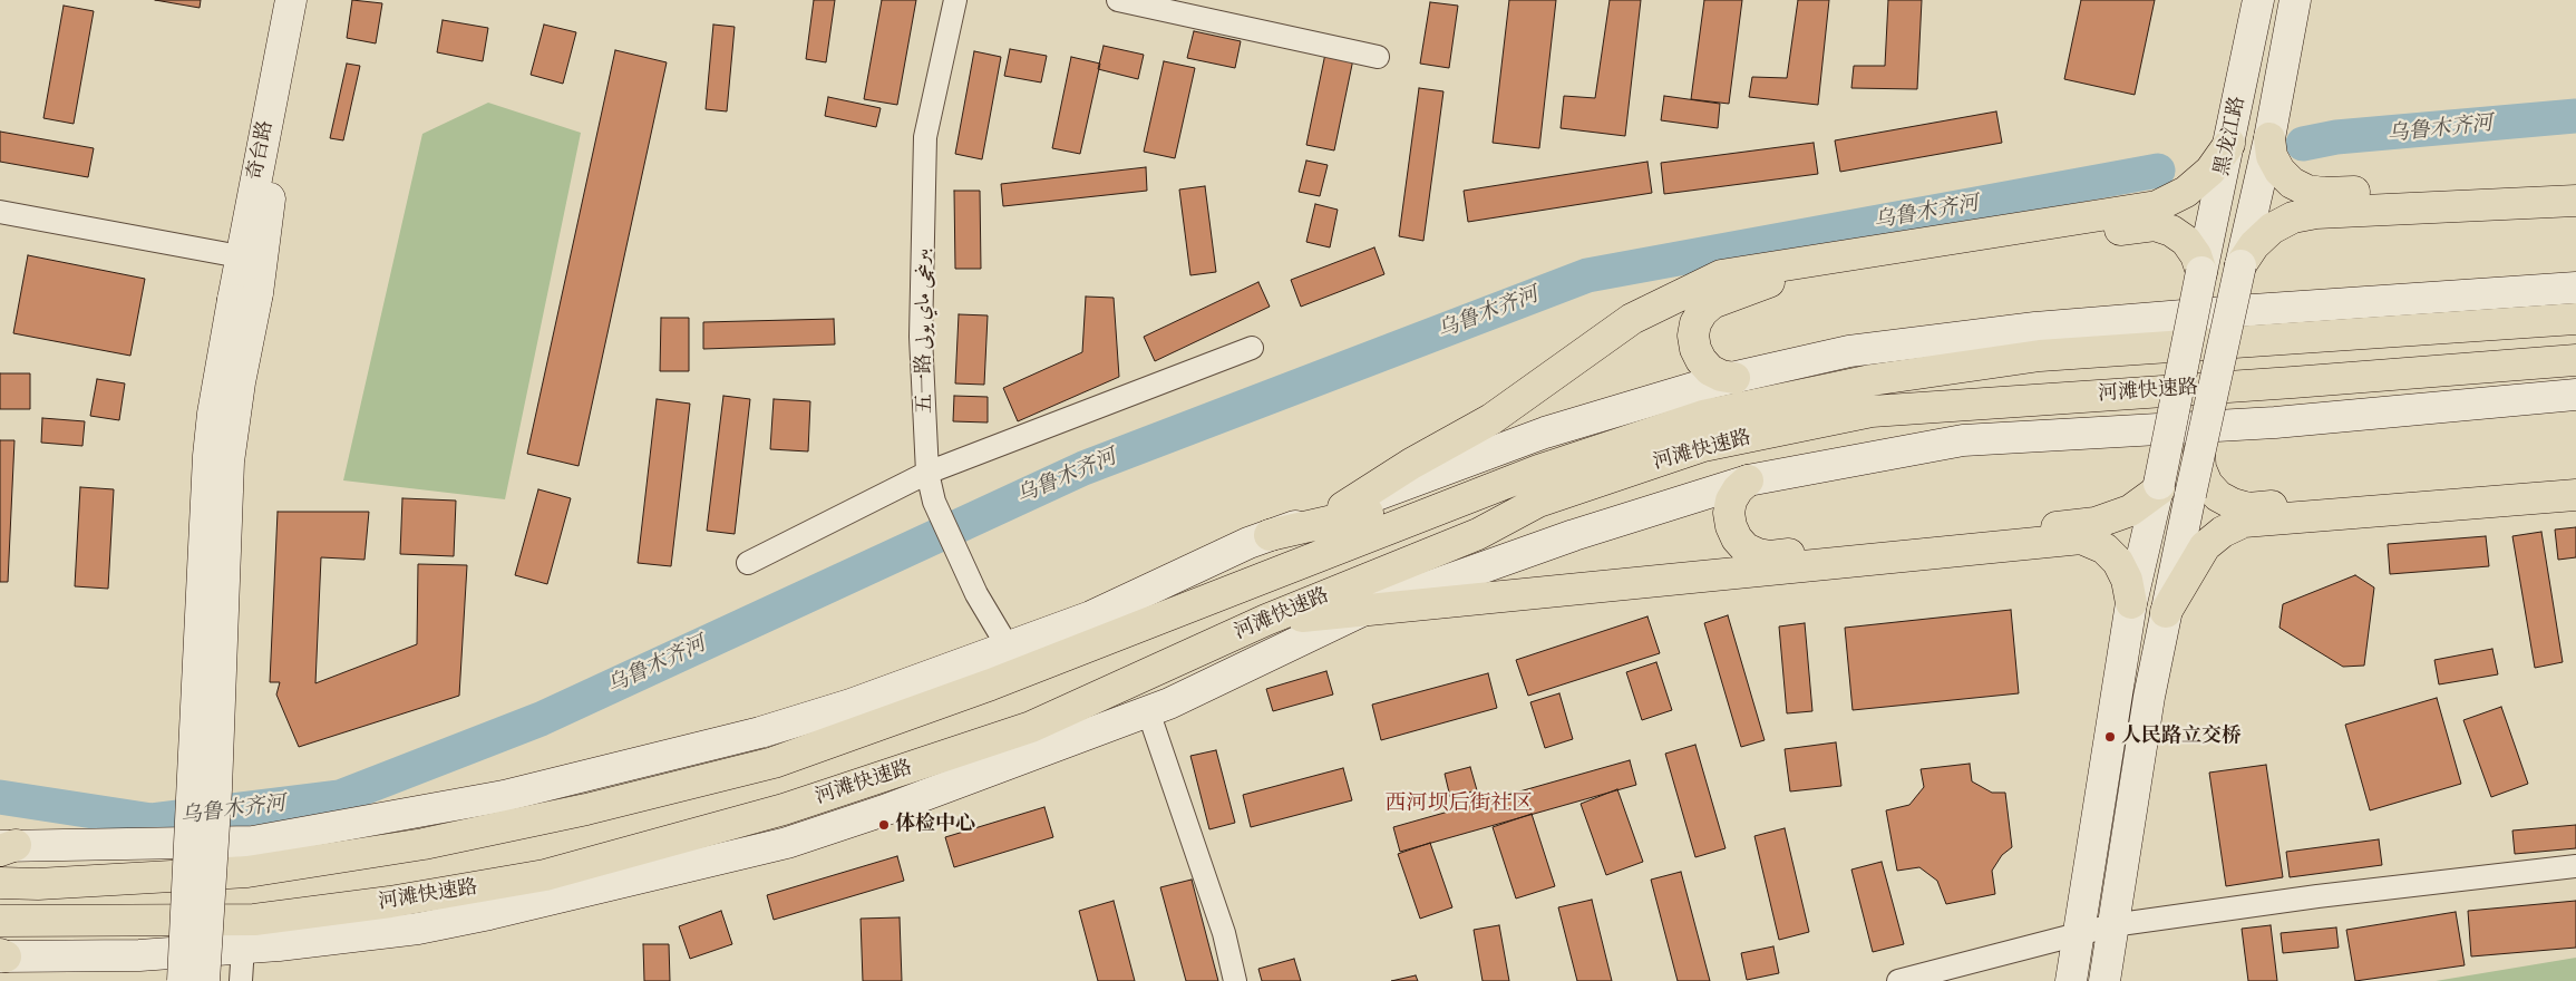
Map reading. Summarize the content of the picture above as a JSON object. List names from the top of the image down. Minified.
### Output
{"streets":{"highway":["河滩快速路"],"street":["黑龙江路","奇台路","五一路 بىرىنچى ماي يولى"]},"districts":["西河坝后街社区"],"water":["乌鲁木齐河"],"places":["人民路立交桥","体检中心"]}
